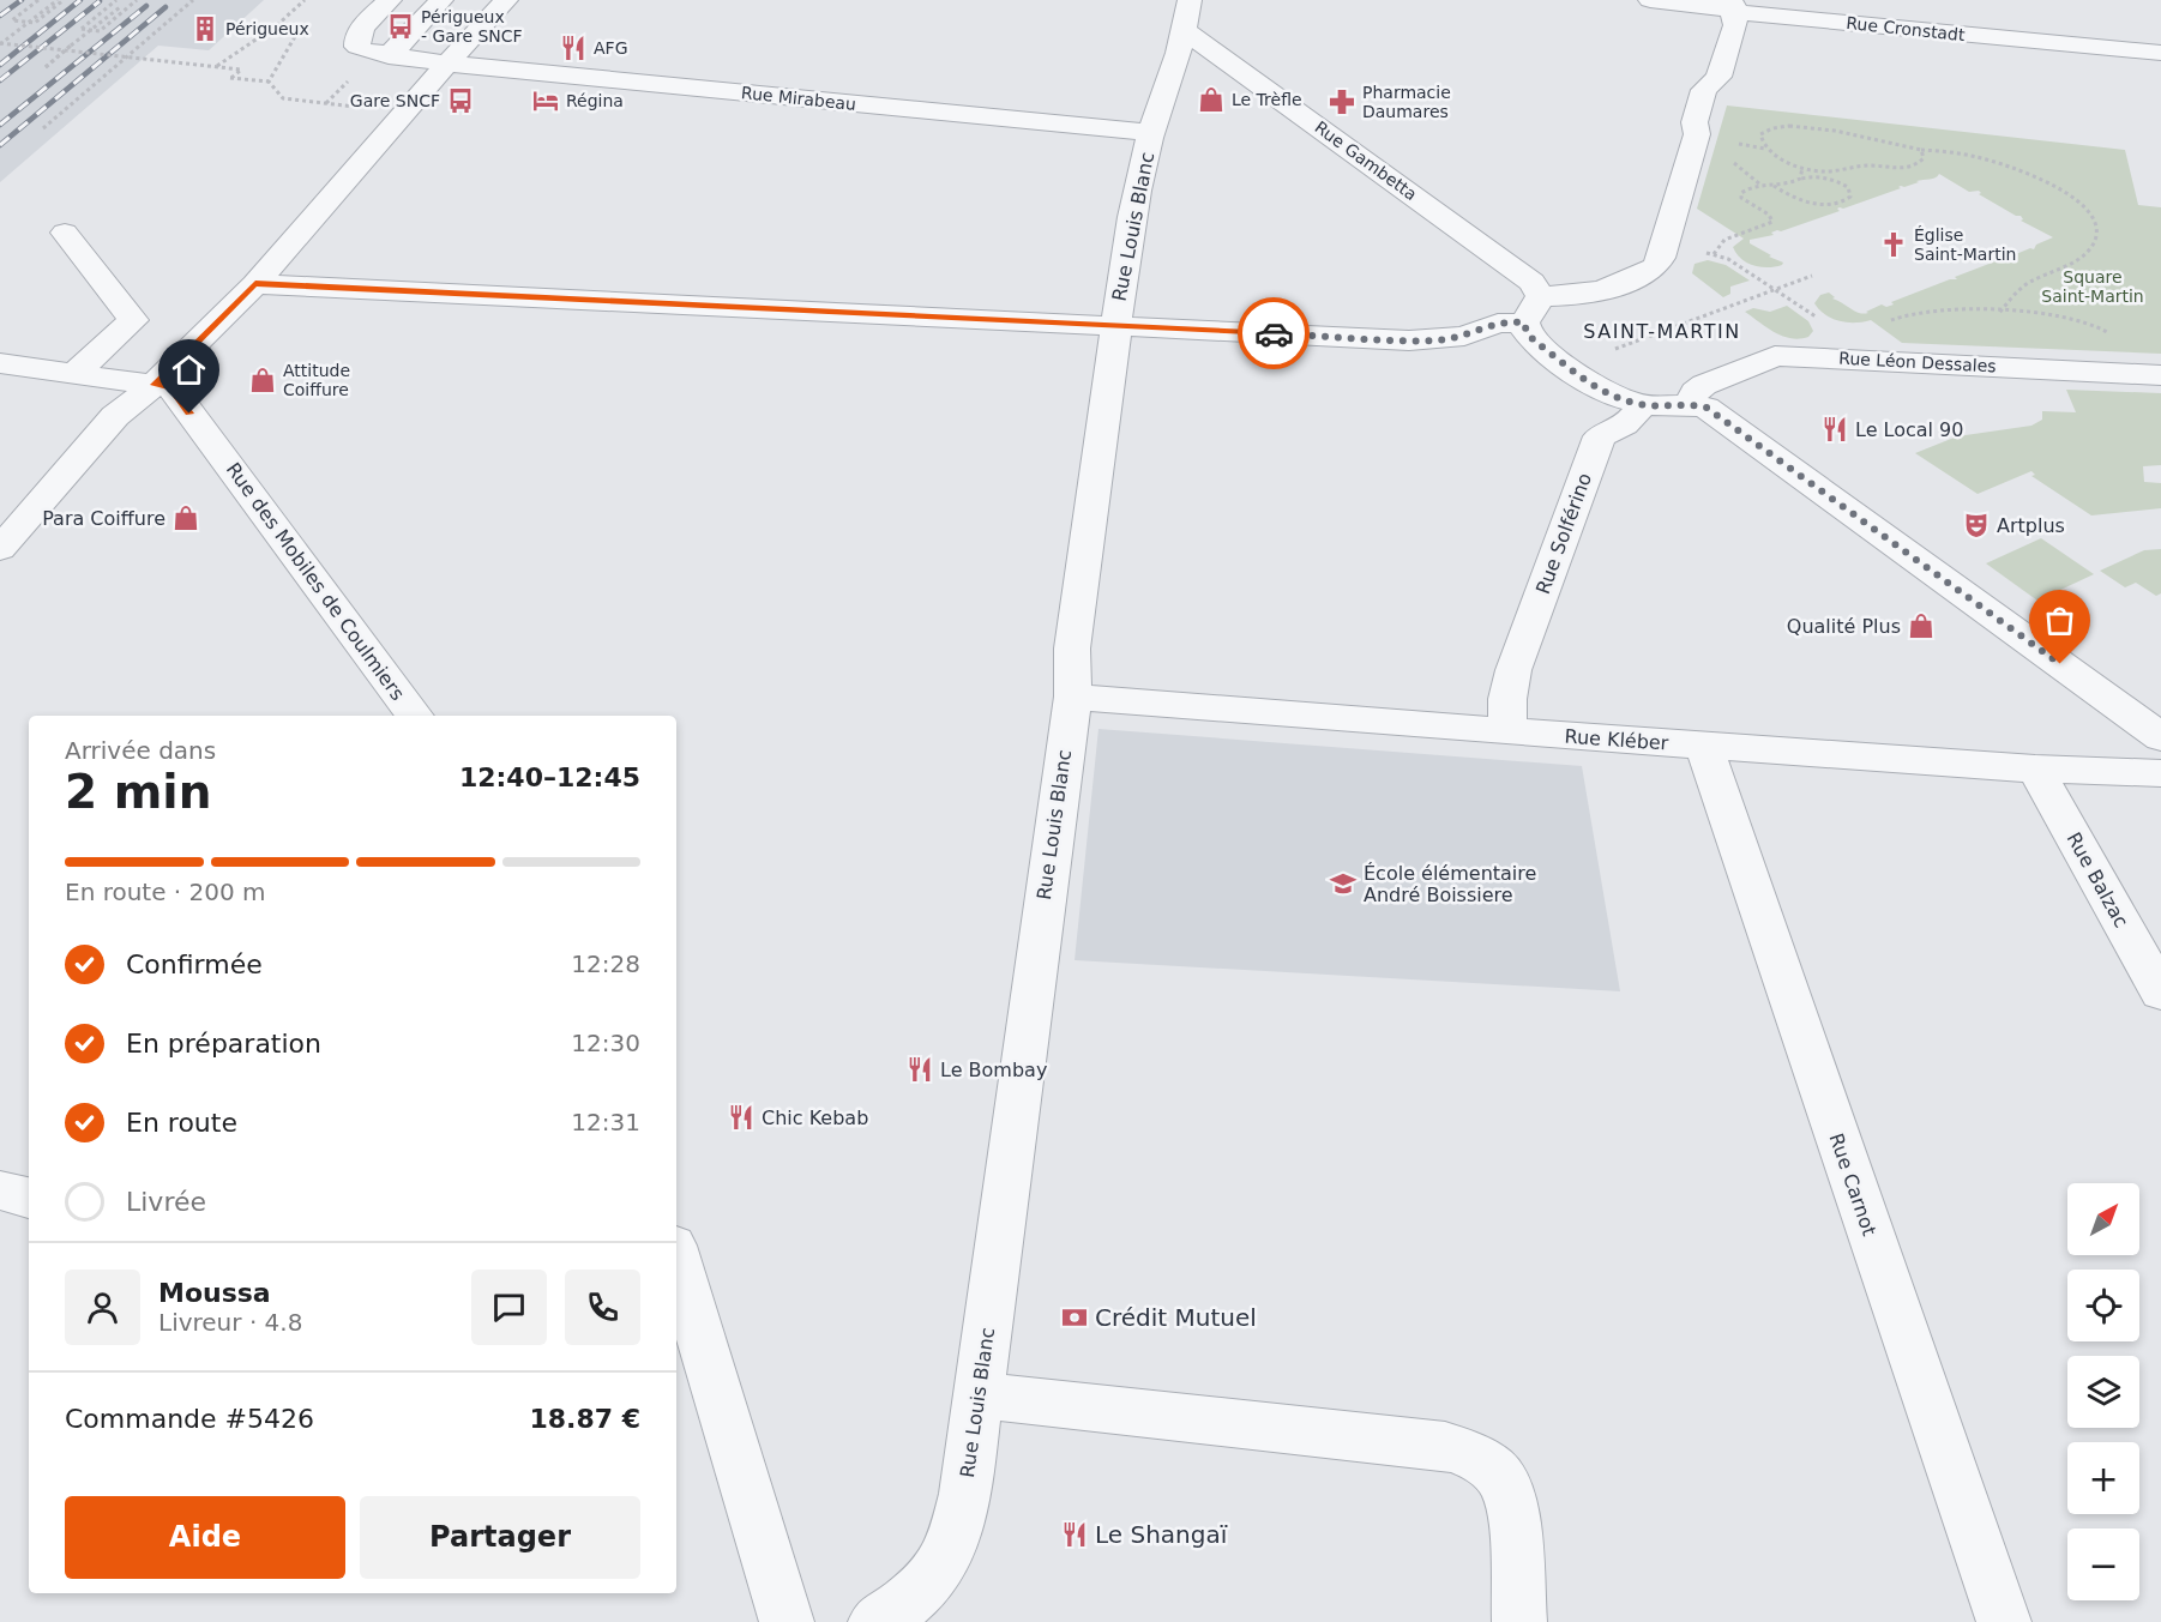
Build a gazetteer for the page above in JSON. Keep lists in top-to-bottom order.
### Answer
{
  "streets": {
    "street": [
      "Rue Cronstadt",
      "Rue Mirabeau",
      "Rue Gambetta",
      "Rue Louis Blanc",
      "Rue Léon Dessales",
      "Rue Solférino",
      "Rue des Mobiles de Coulmiers",
      "Rue Kléber",
      "Rue Balzac",
      "Rue Carnot"
    ]
  },
  "crossings": [
    ["Rue Mirabeau", "Rue Louis Blanc"],
    ["Rue Gambetta", "Rue Louis Blanc"],
    ["Rue Louis Blanc", "Rue Kléber"],
    ["Rue Solférino", "Rue Kléber"],
    ["Rue Kléber", "Rue Balzac"],
    ["Rue Kléber", "Rue Carnot"]
  ],
  "districts": ["SAINT-MARTIN"],
  "parks": ["Square Saint-Martin"],
  "places": {
    "bus stop": ["Périgueux - Gare SNCF", "Gare SNCF"],
    "building": ["Périgueux"],
    "restaurant": [
      "AFG",
      "Le Local 90",
      "Le Bombay",
      "Chic Kebab",
      "Le Shangaï"
    ],
    "shop": [
      "Le Trèfle",
      "Attitude Coiffure",
      "Para Coiffure",
      "Qualité Plus"
    ],
    "hotel": ["Régina"],
    "pharmacy": ["Pharmacie Daumares"],
    "church": ["Église Saint-Martin"],
    "theatre": ["Artplus"],
    "school or university": ["École élémentaire André Boissiere"],
    "bank": ["Crédit Mutuel"]
  },
  "north": "top right",
  "page": {
    "heading": ["2 min", "Arrivée dans", "12:40–12:45"],
    "panel": [
      "Moussa",
      "Livreur · 4.8",
      "Commande #5426",
      "18.87 €"
    ],
    "bar": "En route · 200 m",
    "list": [
      ["Confirmée", "12:28"],
      ["En préparation", "12:30"],
      ["En route", "12:31"],
      "Livrée"
    ],
    "map_buttons": ["+", "−"],
    "buttons": ["Aide", "Partager"]
  }
}
